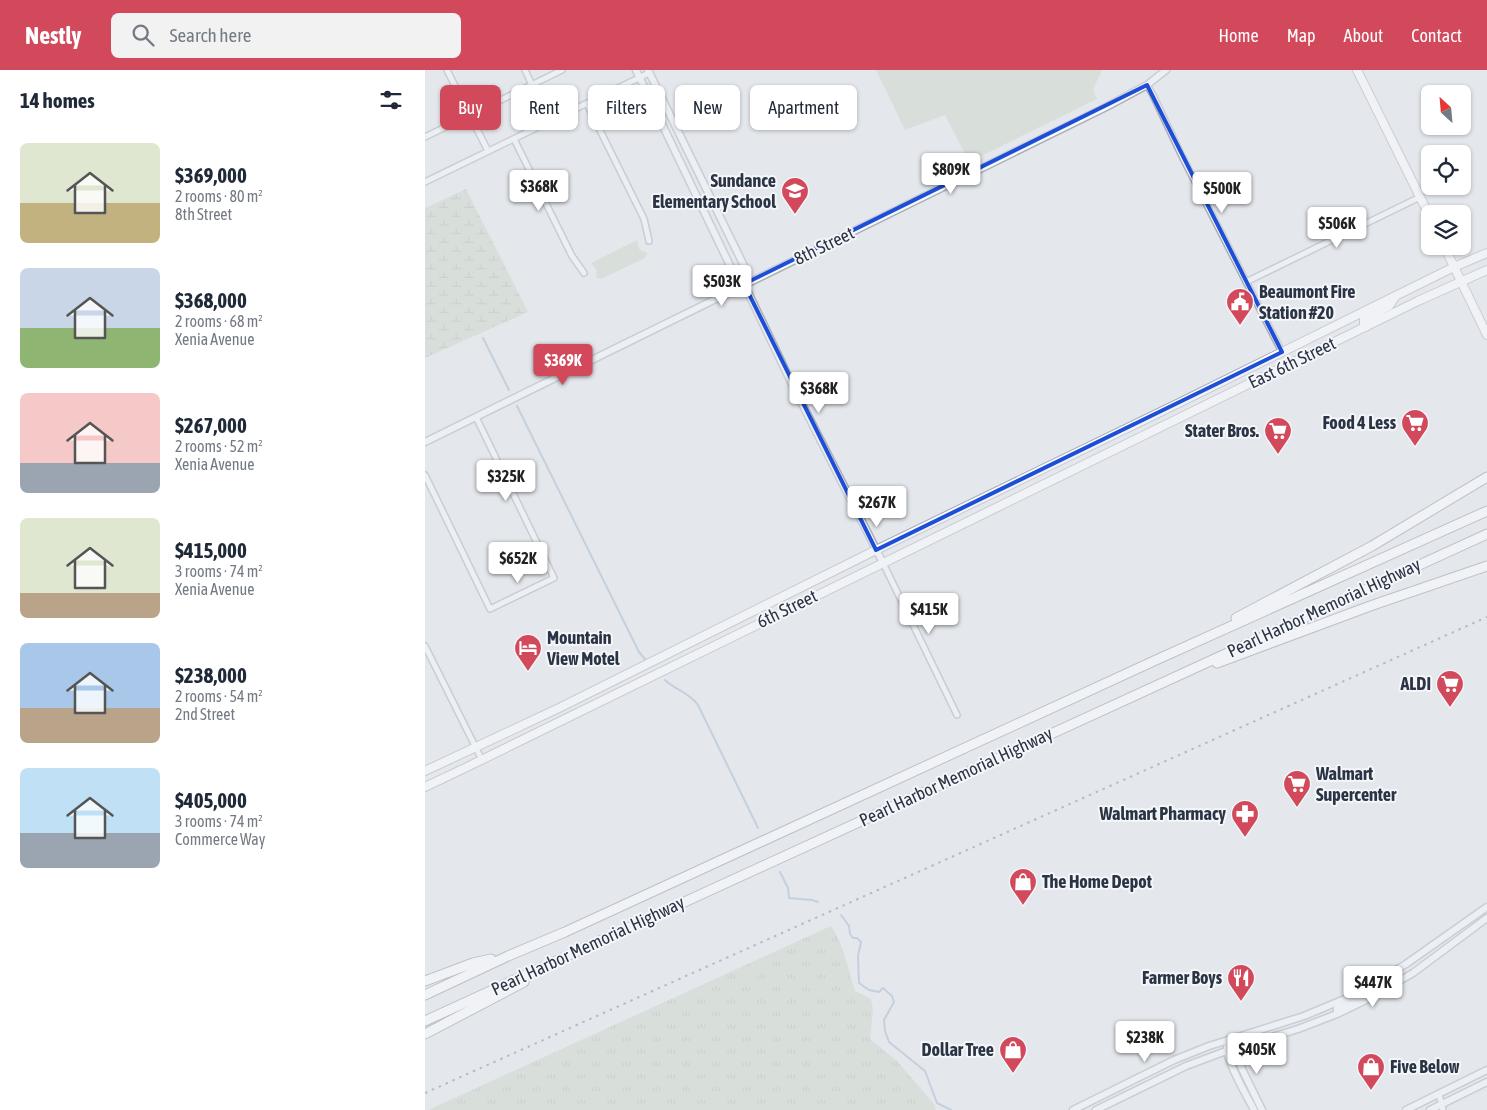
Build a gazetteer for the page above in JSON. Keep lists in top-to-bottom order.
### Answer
{
  "streets": {
    "highway": ["Pearl Harbor Memorial Highway"],
    "main road": ["East 6th Street", "6th Street"],
    "street": ["8th Street"]
  },
  "crossings": [
    ["East 6th Street", "6th Street"]
  ],
  "places": {
    "school or university": ["Sundance Elementary School"],
    "public building": ["Beaumont Fire Station #20"],
    "supermarket": [
      "Food 4 Less",
      "Stater Bros.",
      "ALDI",
      "Walmart Supercenter"
    ],
    "hotel": ["Mountain View Motel"],
    "pharmacy": ["Walmart Pharmacy"],
    "shop": ["The Home Depot", "Dollar Tree", "Five Below"],
    "restaurant": ["Farmer Boys"]
  },
  "north": "top left",
  "page": {
    "header": "Nestly",
    "search": "Search here",
    "nav": [
      "Home",
      "Map",
      "About",
      "Contact"
    ],
    "heading": "14 homes",
    "chip": [
      "Buy",
      "Rent",
      "Filters",
      "New",
      "Apartment"
    ],
    "list": [
      {
        "name": "$369,000",
        "note": "2 rooms · 80 m² · 8th Street"
      },
      {
        "name": "$368,000",
        "note": "2 rooms · 68 m² · Xenia Avenue"
      },
      {
        "name": "$267,000",
        "note": "2 rooms · 52 m² · Xenia Avenue"
      },
      {
        "name": "$415,000",
        "note": "3 rooms · 74 m² · Xenia Avenue"
      },
      {
        "name": "$238,000",
        "note": "2 rooms · 54 m² · 2nd Street"
      },
      {
        "name": "$405,000",
        "note": "3 rooms · 74 m² · Commerce Way"
      }
    ],
    "price": [
      "$809K",
      "$368K",
      "$500K",
      "$506K",
      "$503K",
      "$369K",
      "$368K",
      "$325K",
      "$267K",
      "$652K",
      "$415K",
      "$447K",
      "$238K",
      "$405K"
    ]
  }
}
